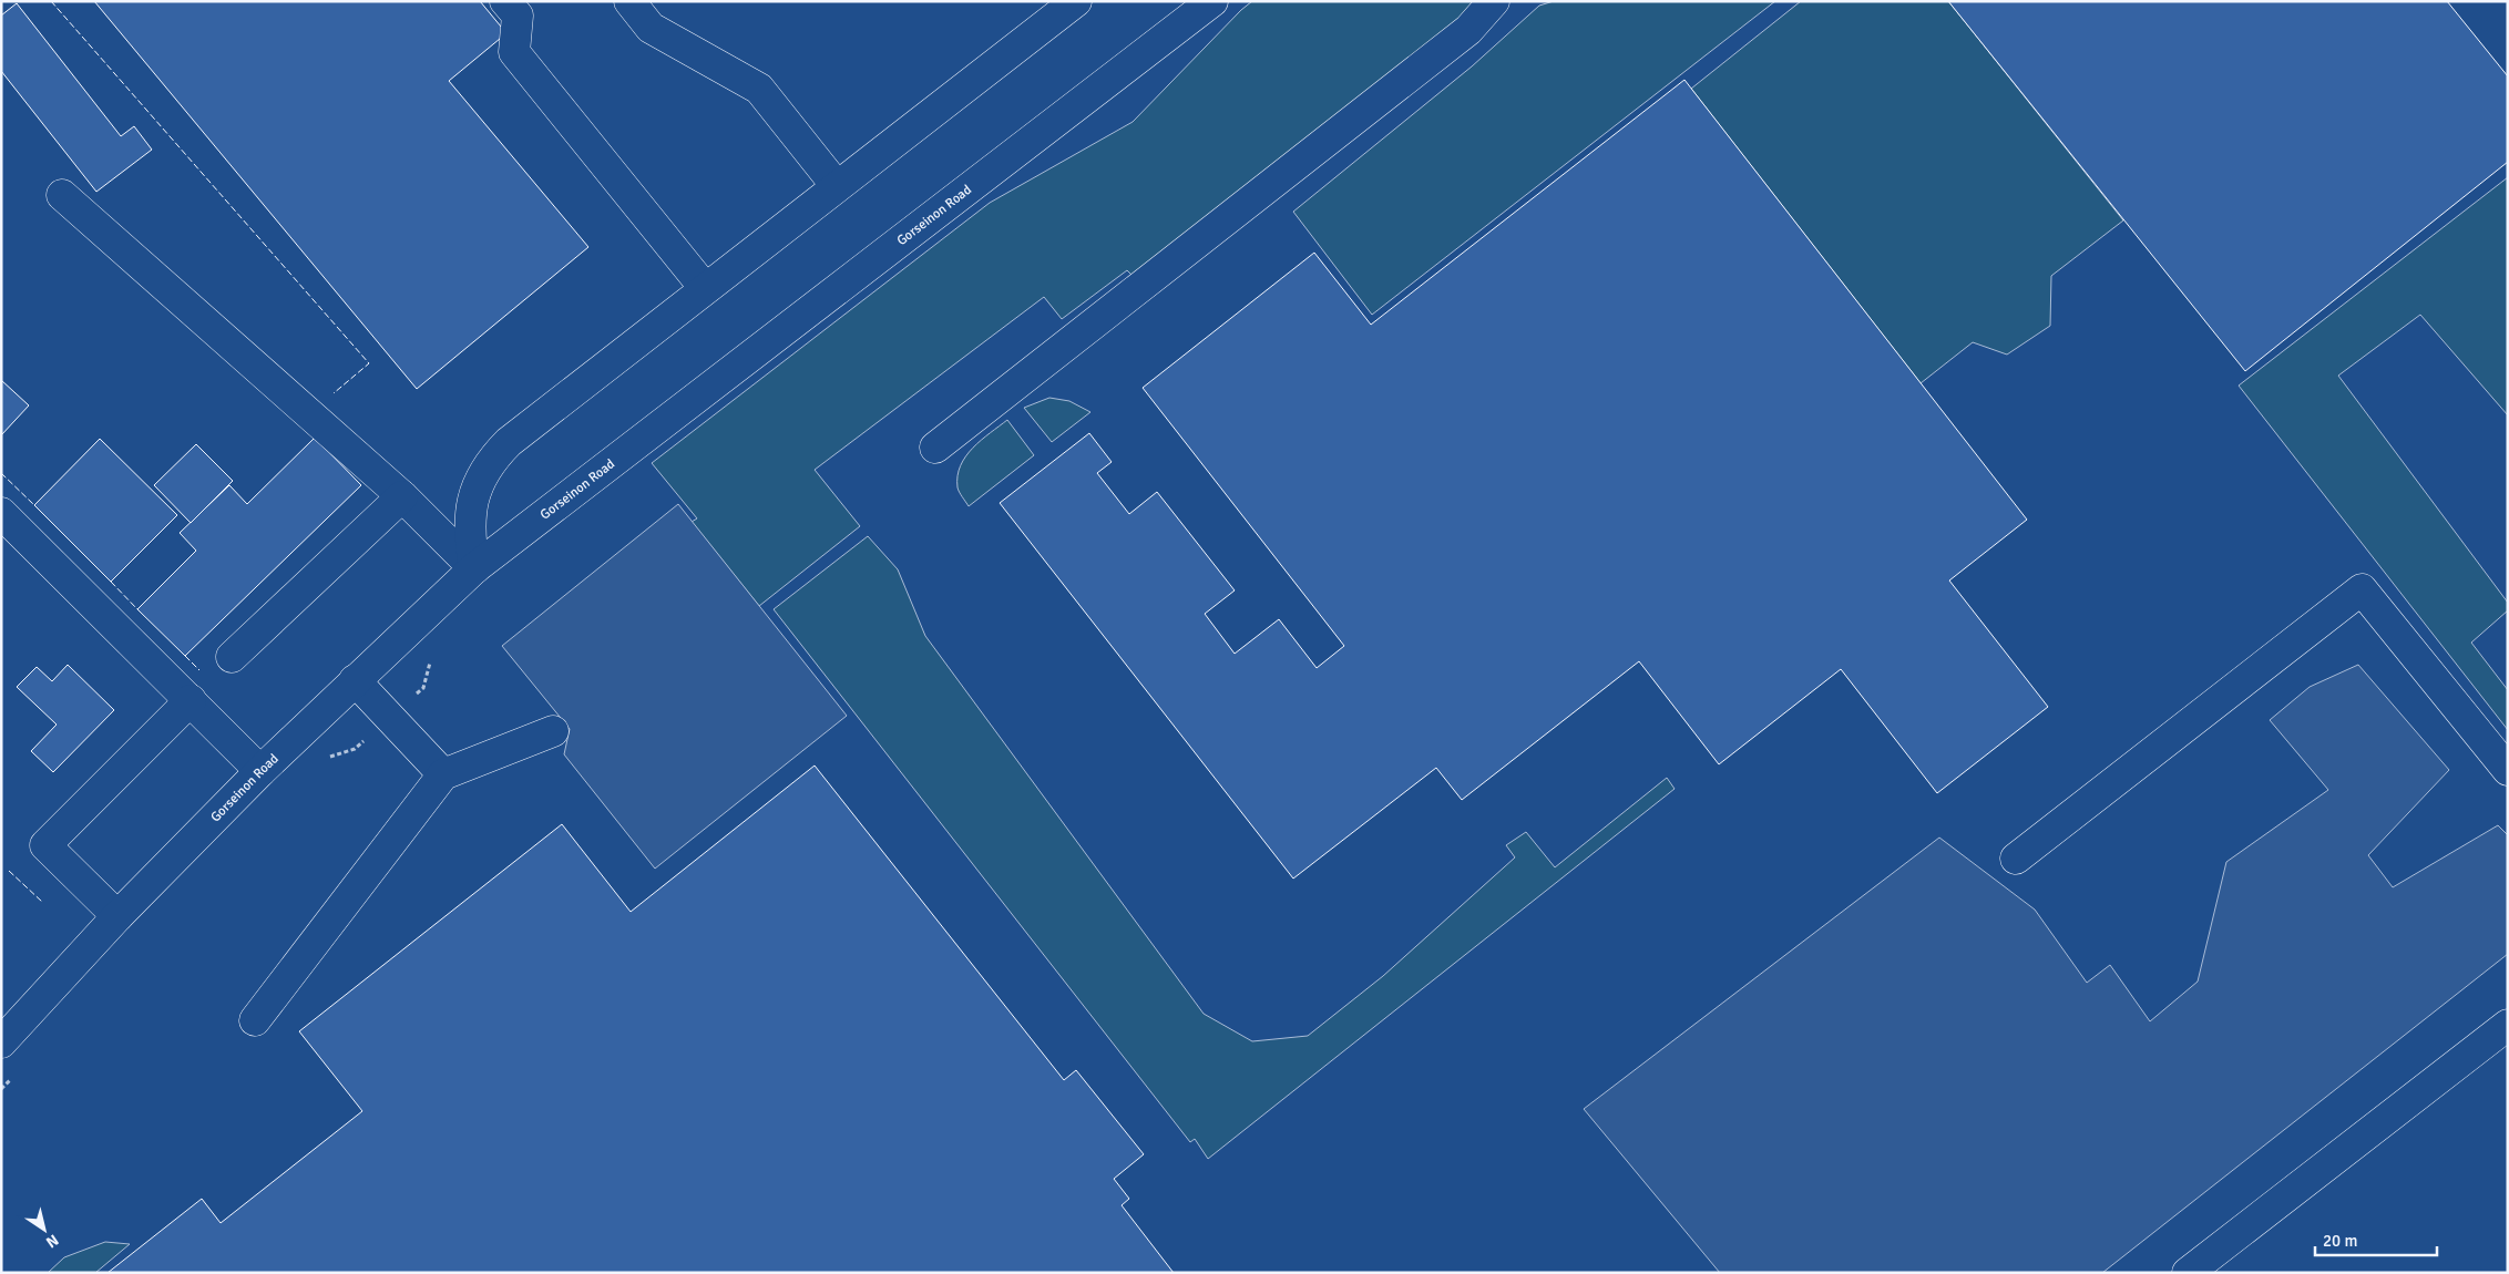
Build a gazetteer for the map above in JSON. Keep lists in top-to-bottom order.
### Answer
{
  "streets": {
    "main road": ["Gorseinon Road"]
  },
  "scale_bar": "20 m",
  "north": "bottom right"
}
